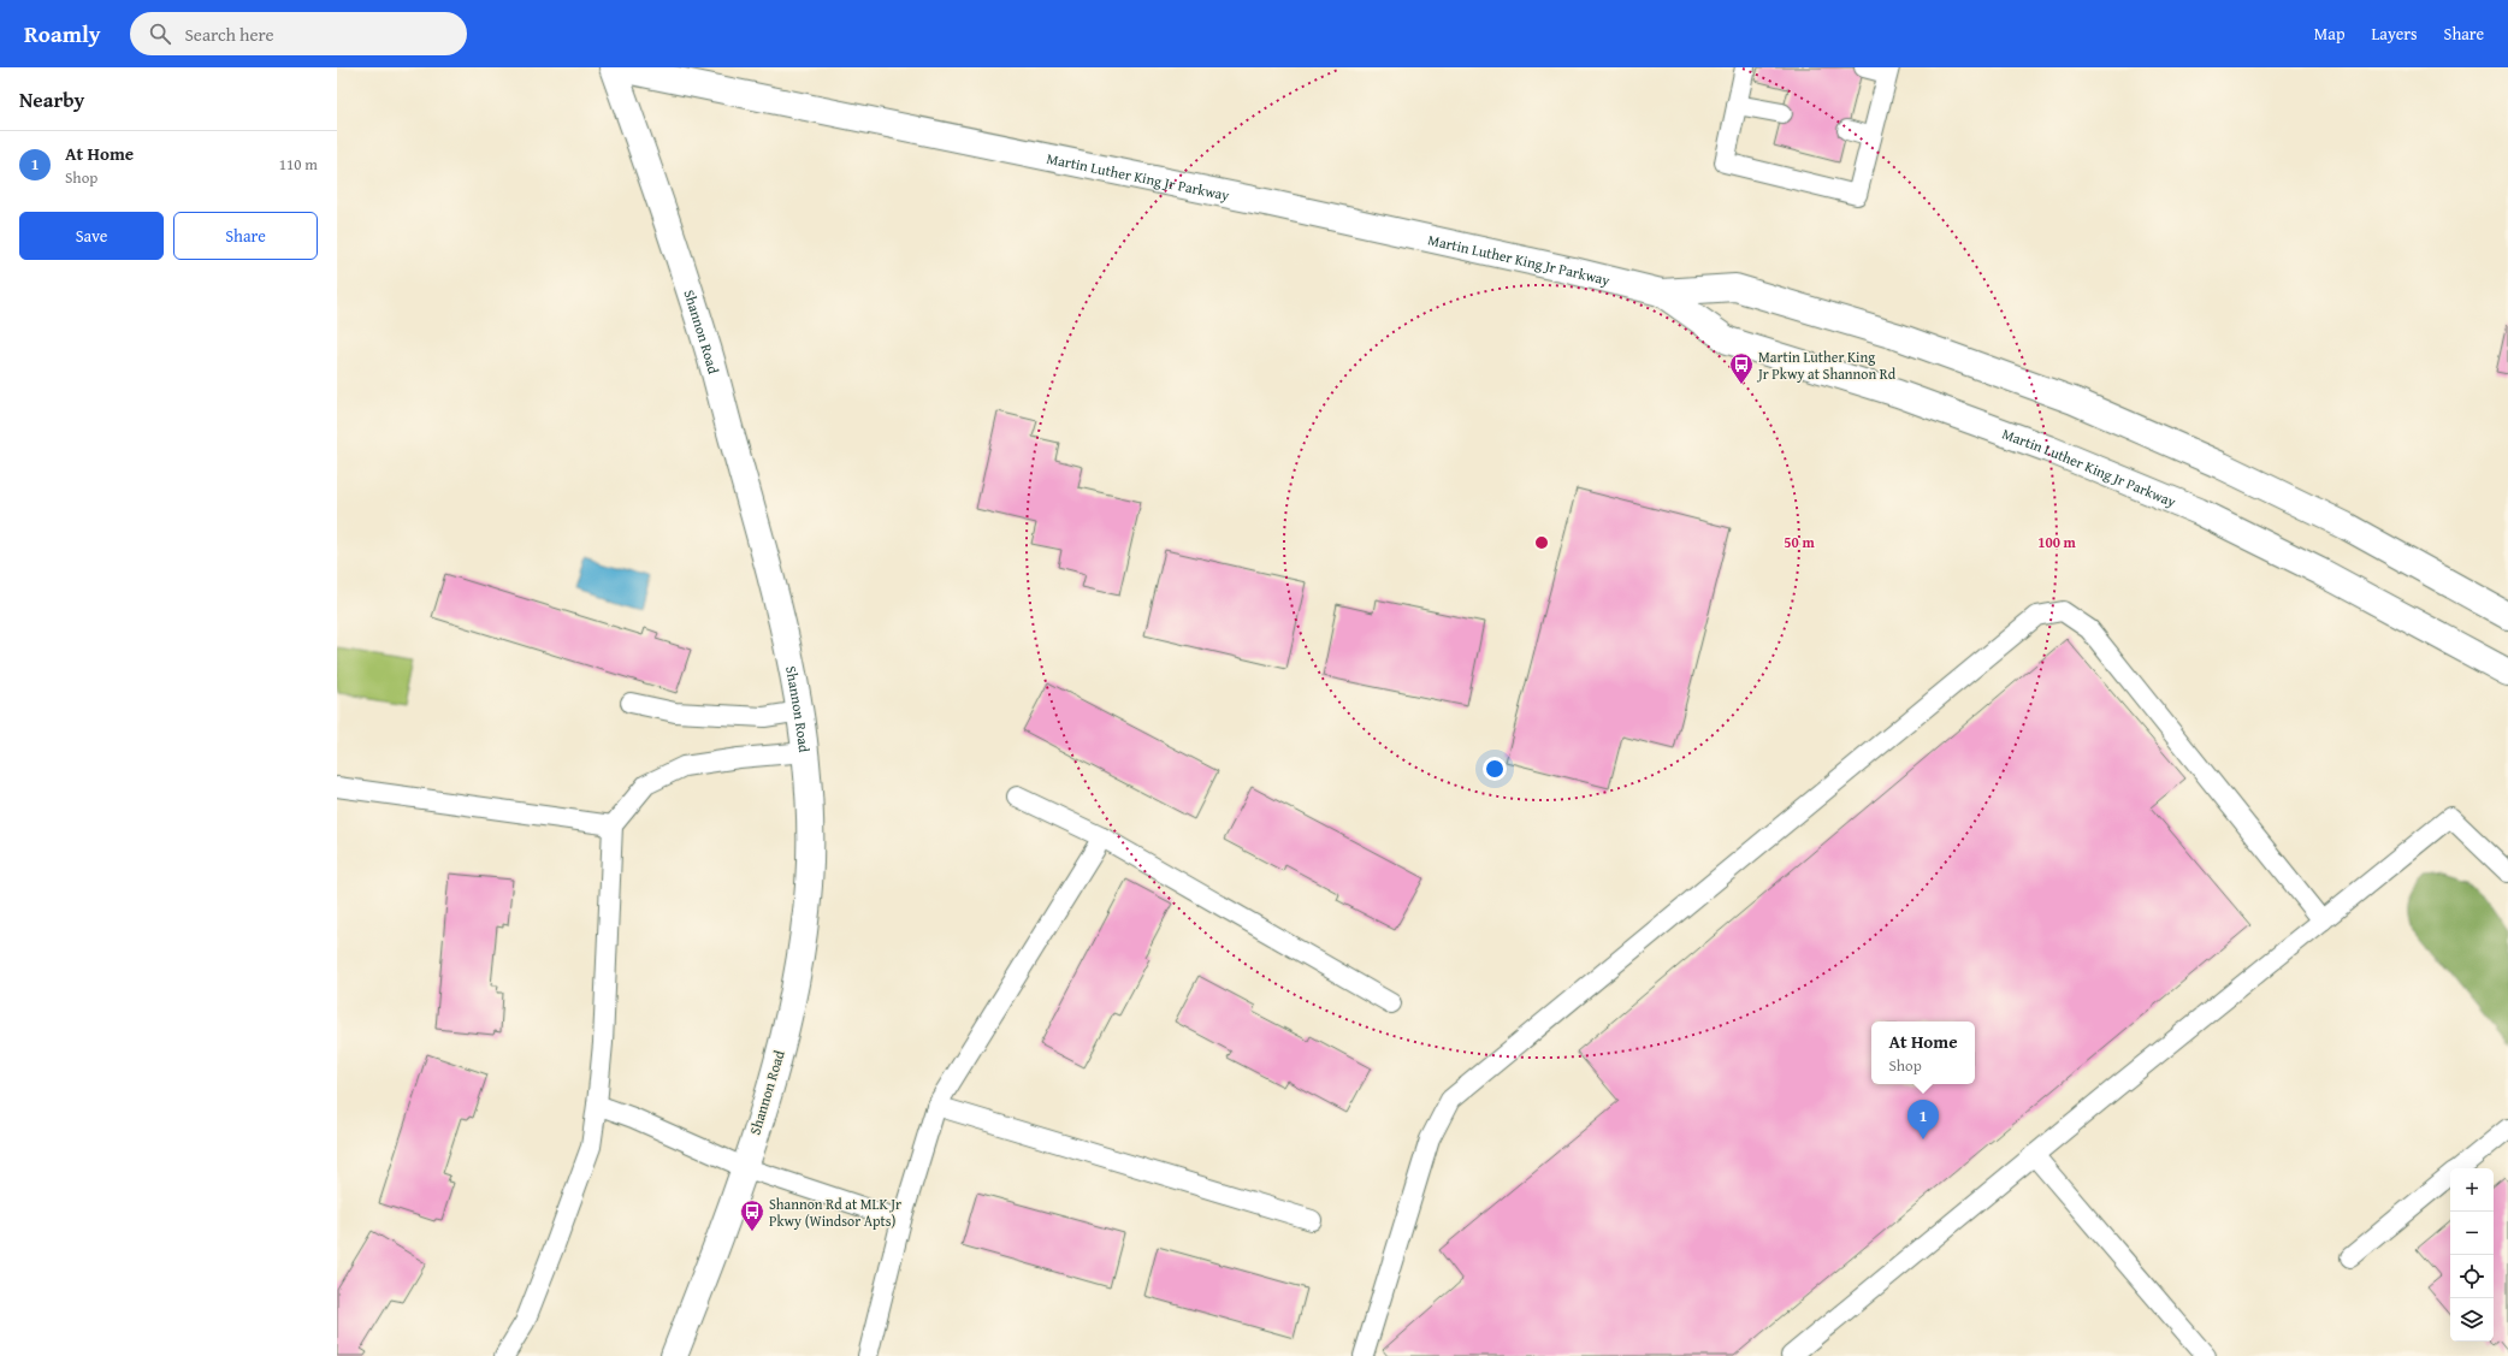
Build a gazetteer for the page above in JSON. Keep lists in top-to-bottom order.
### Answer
{
  "streets": {
    "main road": ["Martin Luther King Jr Parkway", "Shannon Road"]
  },
  "crossings": [
    ["Martin Luther King Jr Parkway", "Shannon Road"]
  ],
  "places": {
    "bus stop": ["Martin Luther King Jr Pkwy at Shannon Rd", "Shannon Rd at MLK Jr Pkwy (Windsor Apts)"]
  },
  "page": {
    "header": "Roamly",
    "search": "Search here",
    "nav": ["Map", "Layers", "Share"],
    "heading": "Nearby",
    "list": [
      {
        "mark": "1",
        "name": "At Home",
        "note": "Shop",
        "value": "110 m"
      }
    ],
    "buttons": ["Save", "Share"],
    "popup": ["At Home", "Shop"],
    "pins": "1",
    "map_buttons": ["+", "−"]
  },
  "rings": ["50 m", "100 m"]
}
